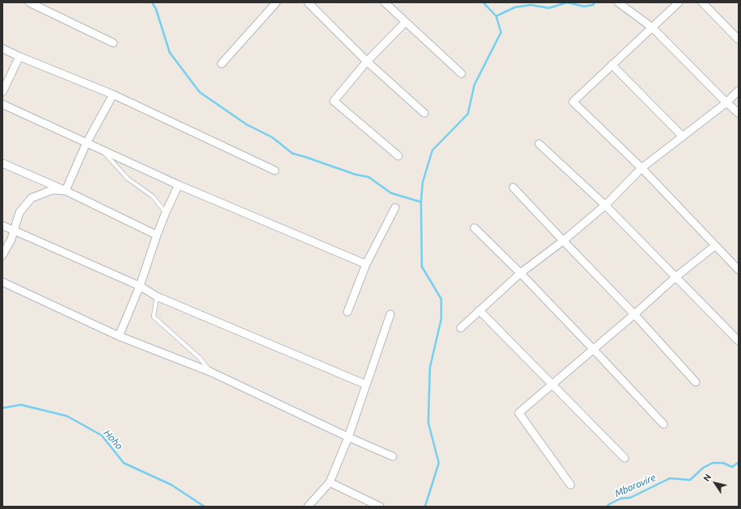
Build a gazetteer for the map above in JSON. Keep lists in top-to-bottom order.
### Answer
{
  "water": ["Hoho", "Mborovire"],
  "north": "top left"
}
